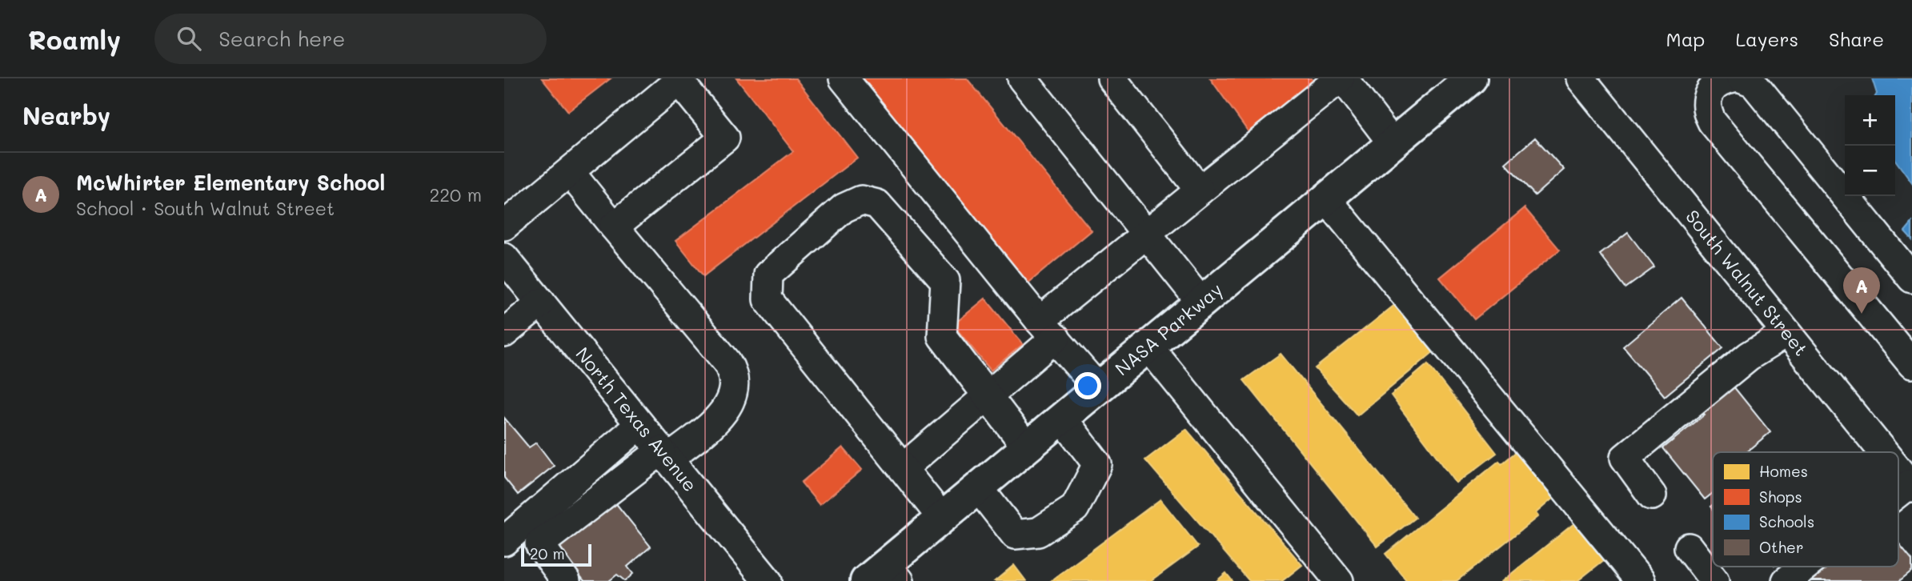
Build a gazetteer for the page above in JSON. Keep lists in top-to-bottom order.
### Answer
{
  "streets": {
    "main road": ["NASA Parkway"],
    "street": ["South Walnut Street", "North Texas Avenue"]
  },
  "legend": [
    "Homes",
    "Shops",
    "Schools",
    "Other"
  ],
  "scale_bar": "20 m",
  "page": {
    "header": "Roamly",
    "search": "Search here",
    "nav": ["Map", "Layers", "Share"],
    "heading": "Nearby",
    "map_buttons": ["+", "−"],
    "list": [
      {
        "mark": "A",
        "name": "McWhirter Elementary School",
        "note": "School · South Walnut Street",
        "value": "220 m"
      }
    ],
    "pins": "A",
    "scale": "20 m"
  }
}
